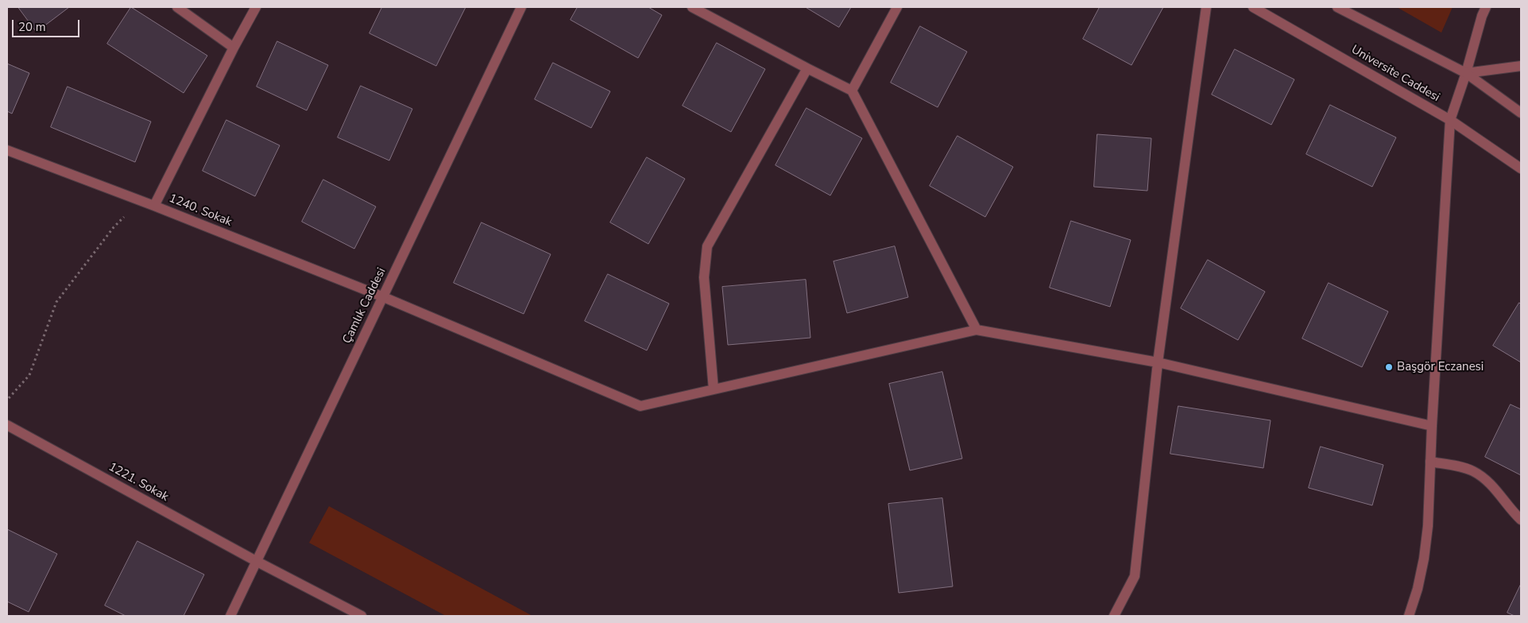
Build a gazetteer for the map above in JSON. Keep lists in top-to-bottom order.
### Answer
{
  "streets": {
    "street": [
      "Universite Caddesi",
      "1240. Sokak",
      "Çamlık Caddesi",
      "1221. Sokak"
    ]
  },
  "crossings": [
    ["1240. Sokak", "Çamlık Caddesi"],
    ["Çamlık Caddesi", "1221. Sokak"]
  ],
  "places": ["Başgör Eczanesi"],
  "scale_bar": "20 m"
}
